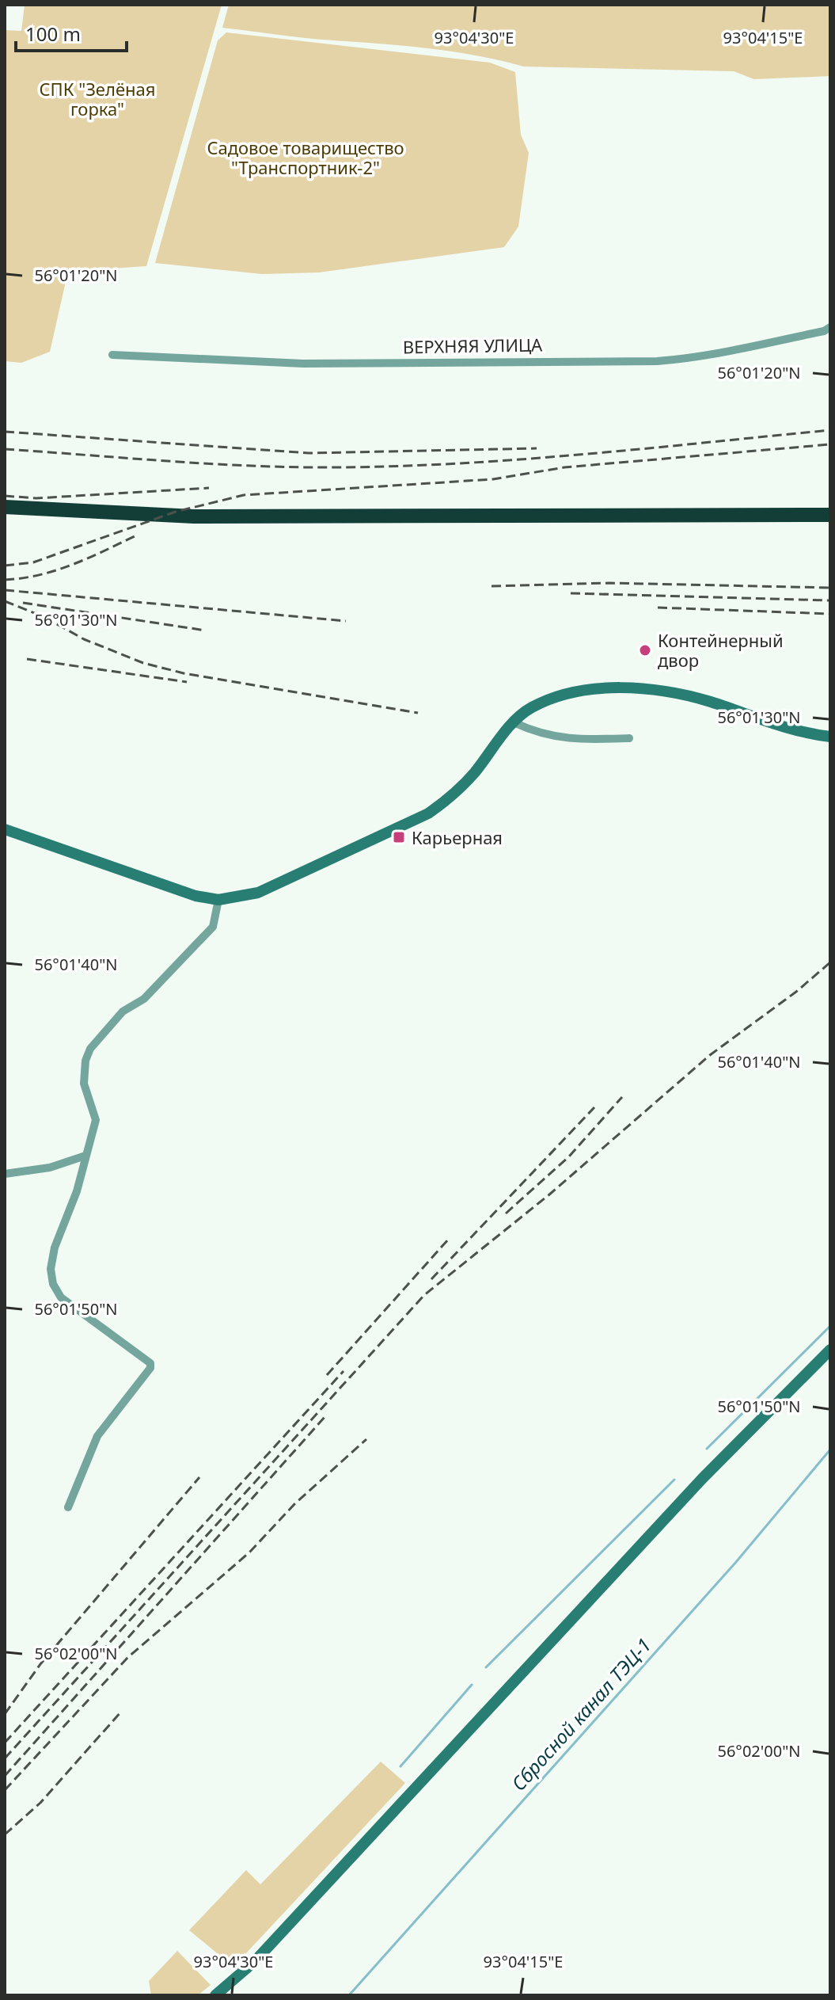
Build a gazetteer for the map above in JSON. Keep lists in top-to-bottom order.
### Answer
{
  "streets": {
    "street": ["ВЕРХНЯЯ УЛИЦА"]
  },
  "water": ["Сбросной канал ТЭЦ-1"],
  "parks": ["СПК \"Зелёная горка\"", "Садовое товарищество \"Транспортник-2\""],
  "places": {
    "other": ["Контейнерный двор"],
    "transit": ["Карьерная"]
  },
  "scale_bar": "100 m",
  "coordinates": [
    "93°04'30\"E",
    "93°04'15\"E",
    "56°01'20\"N",
    "56°01'30\"N",
    "56°01'40\"N",
    "56°01'50\"N",
    "56°02'00\"N"
  ]
}
